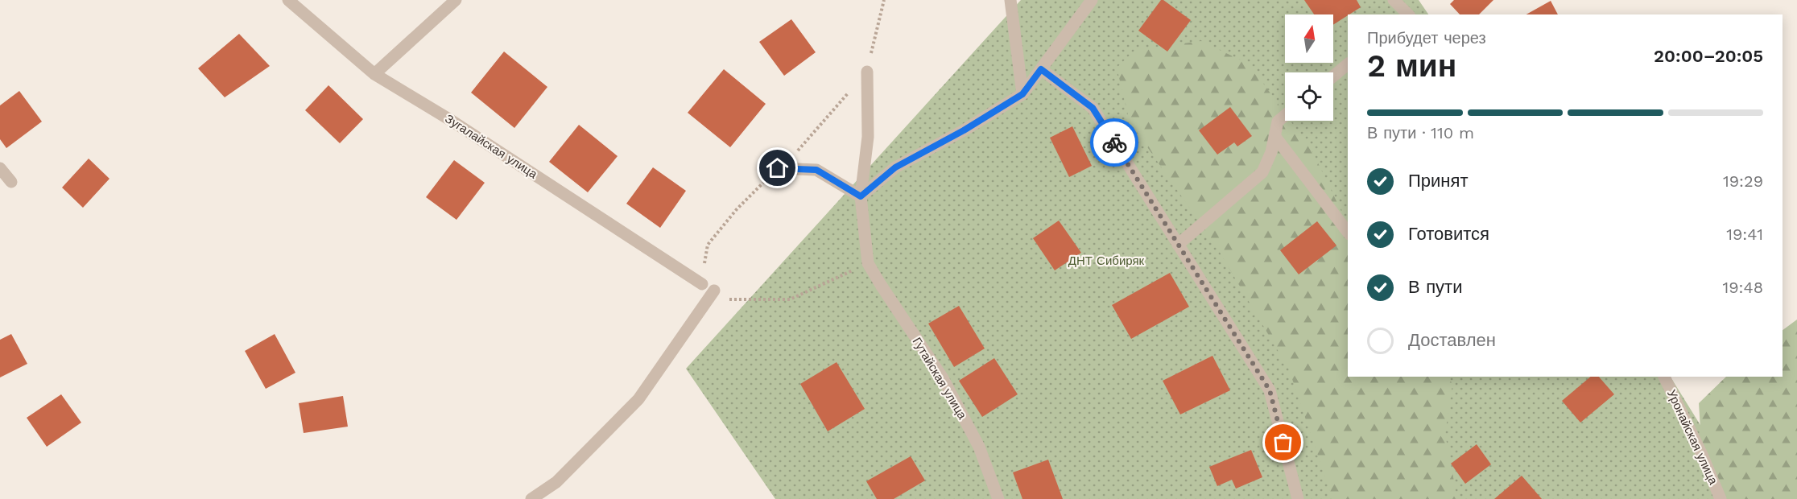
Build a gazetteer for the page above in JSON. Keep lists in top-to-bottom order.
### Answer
{
  "streets": {
    "street": ["Зугалайская улица", "Гутайская улица", "Уронайская улица"]
  },
  "parks": ["ДНТ Сибиряк"],
  "north": "top",
  "page": {
    "heading": ["2 мин", "Прибудет через", "20:00–20:05"],
    "bar": "В пути · 110 m",
    "list": [
      ["Принят", "19:29"],
      ["Готовится", "19:41"],
      ["В пути", "19:48"],
      "Доставлен"
    ]
  }
}
